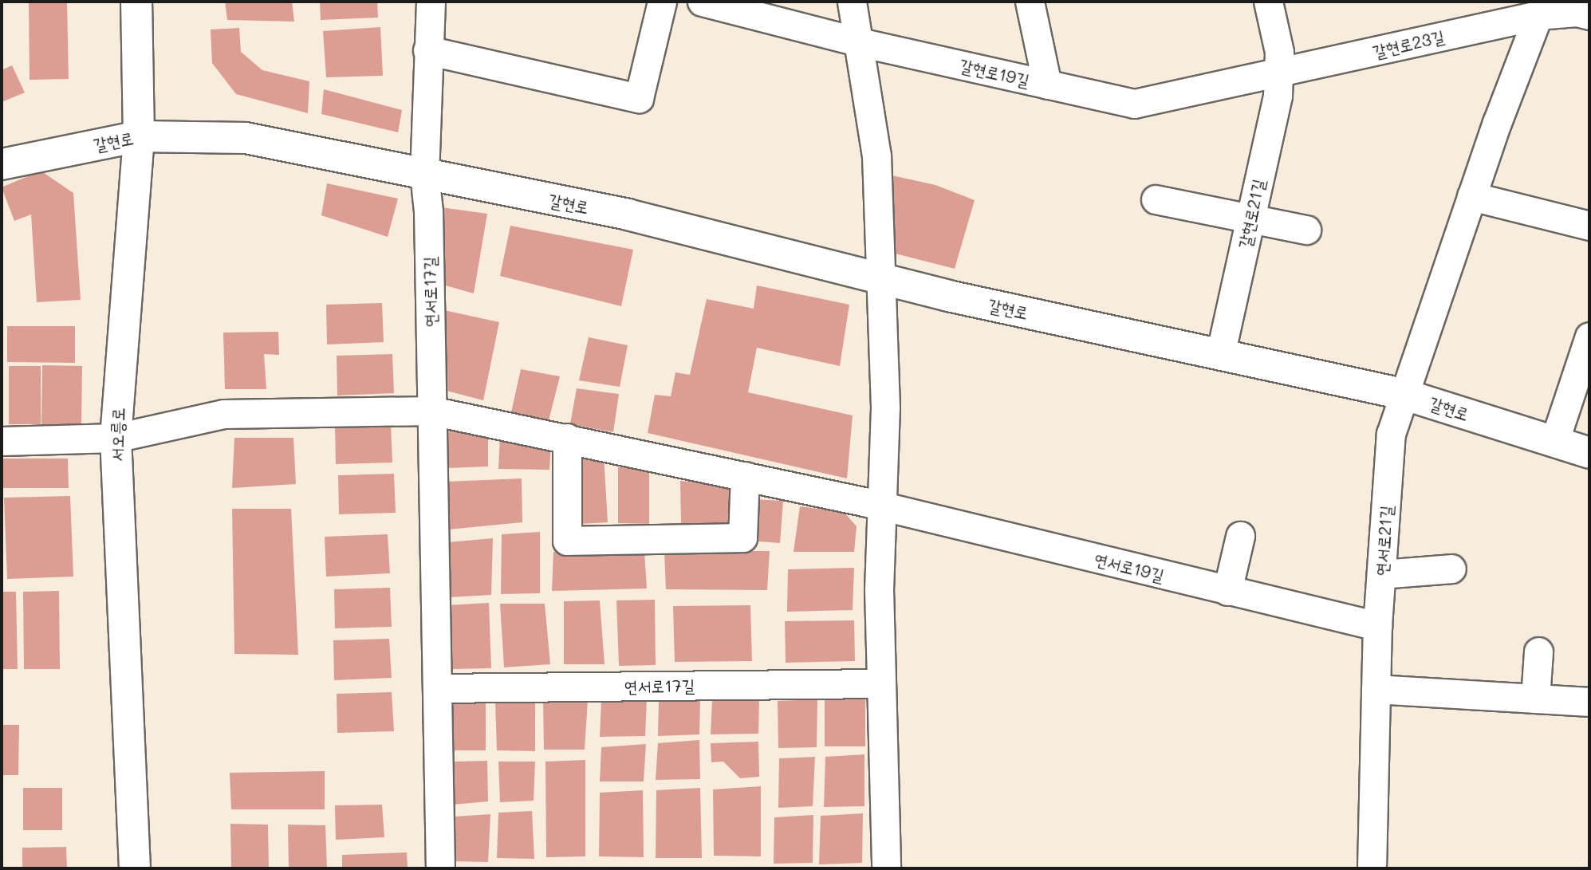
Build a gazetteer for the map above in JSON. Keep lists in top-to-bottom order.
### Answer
{
  "streets": {
    "main road": ["갈현로", "서오릉로"],
    "street": [
      "갈현로23길",
      "갈현로19길",
      "갈현로21길",
      "연서로17길",
      "연서로21길",
      "연서로19길"
    ]
  },
  "crossings": [
    ["갈현로23길", "갈현로21길"],
    ["갈현로", "갈현로21길"],
    ["갈현로", "연서로17길"],
    ["갈현로", "서오릉로"],
    ["갈현로", "연서로21길"],
    ["연서로21길", "연서로19길"]
  ]
}
